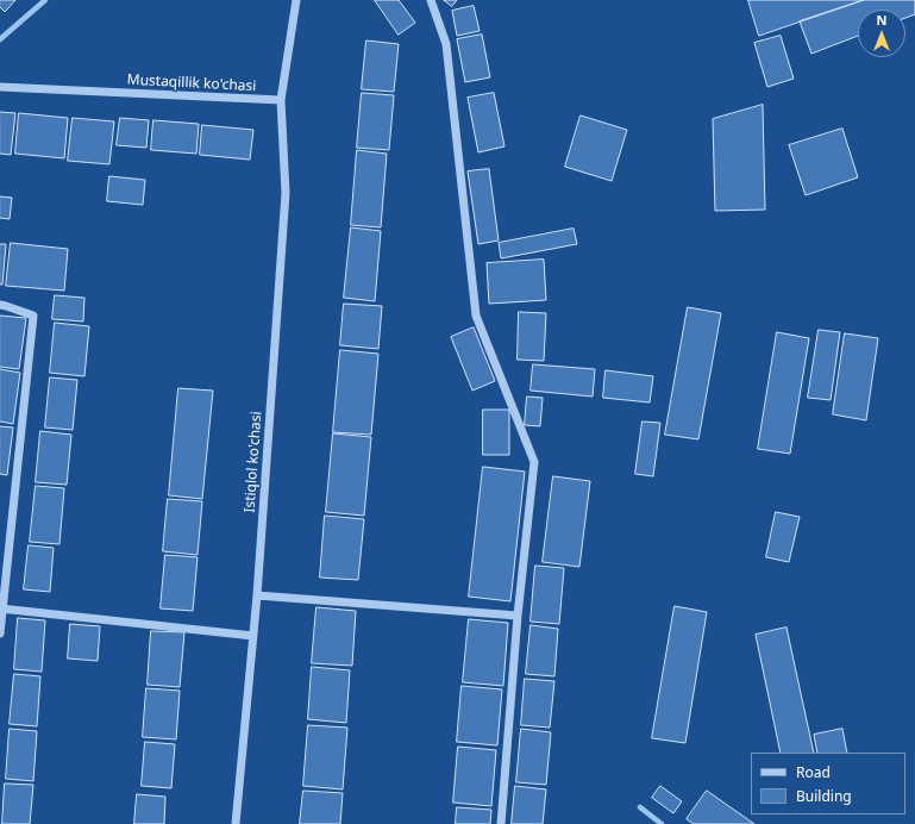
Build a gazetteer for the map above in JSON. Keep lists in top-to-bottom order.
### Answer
{
  "streets": {
    "street": ["Mustaqillik ko'chasi", "Istiqlol ko'chasi"]
  },
  "crossings": [
    ["Mustaqillik ko'chasi", "Istiqlol ko'chasi"]
  ],
  "legend": ["Road", "Building"],
  "north": "top"
}
